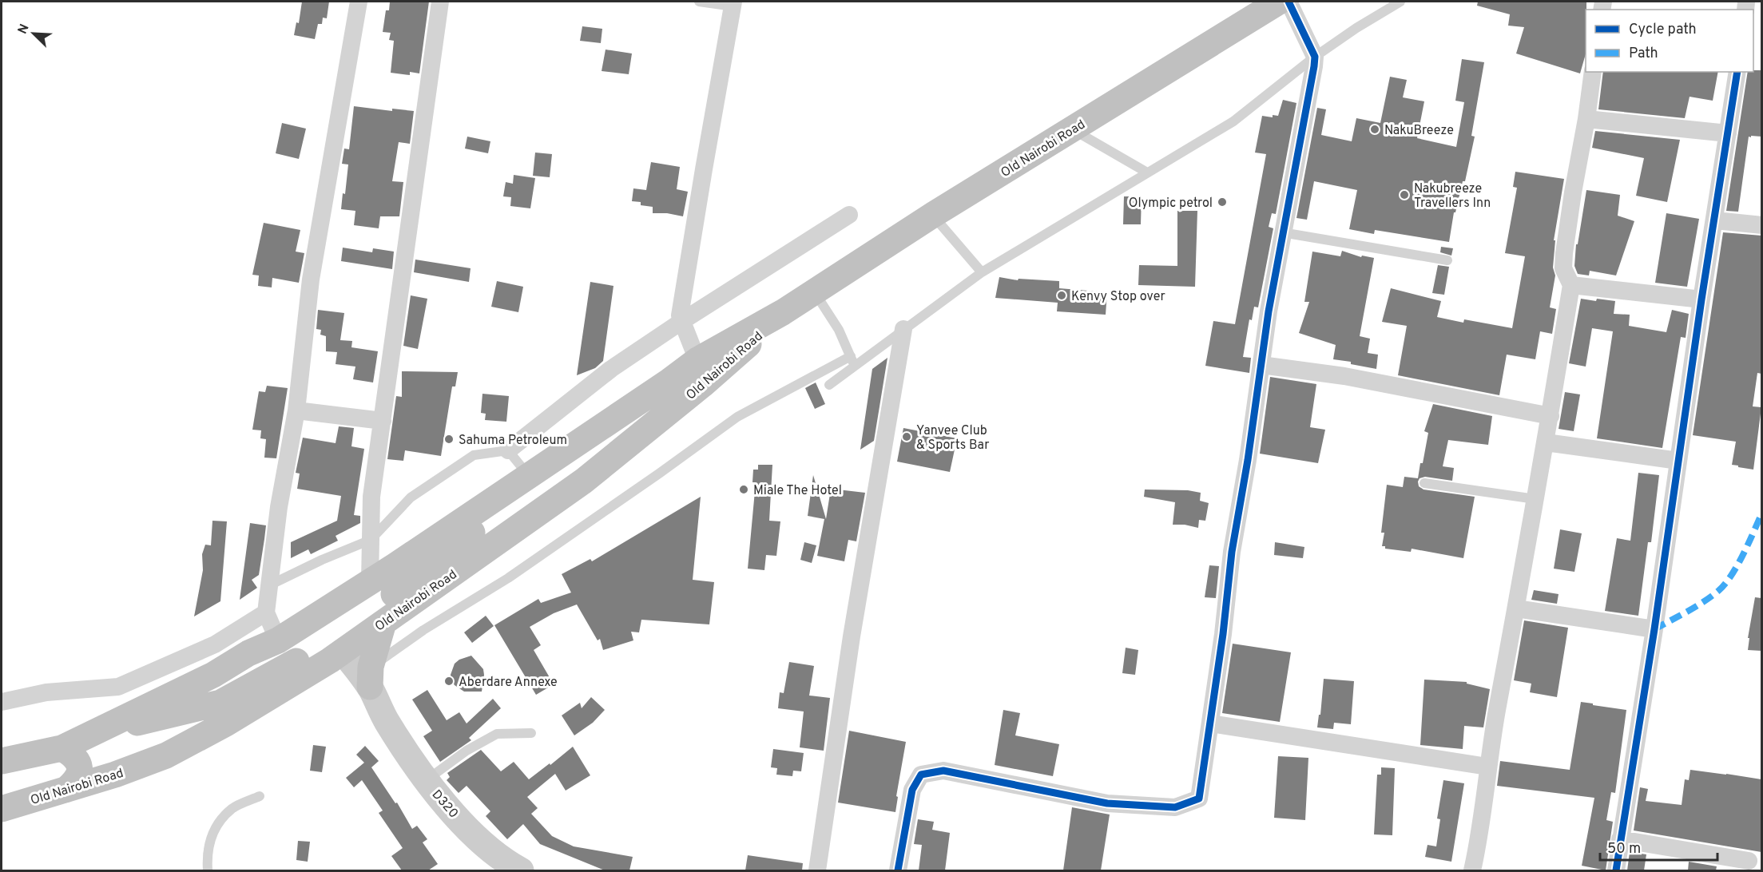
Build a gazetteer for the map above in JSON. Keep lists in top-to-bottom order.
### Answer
{
  "streets": {
    "highway": ["Old Nairobi Road"],
    "street": ["D320"]
  },
  "crossings": [
    ["Old Nairobi Road", "D320"]
  ],
  "places": [
    "NakuBreeze",
    "Nakubreeze Travellers Inn",
    "Olympic petrol",
    "Kenvy Stop over",
    "Yanvee Club & Sports Bar",
    "Sahuma Petroleum",
    "Miale The Hotel",
    "Aberdare Annexe"
  ],
  "legend": ["Cycle path", "Path"],
  "scale_bar": "50 m",
  "north": "top left"
}
